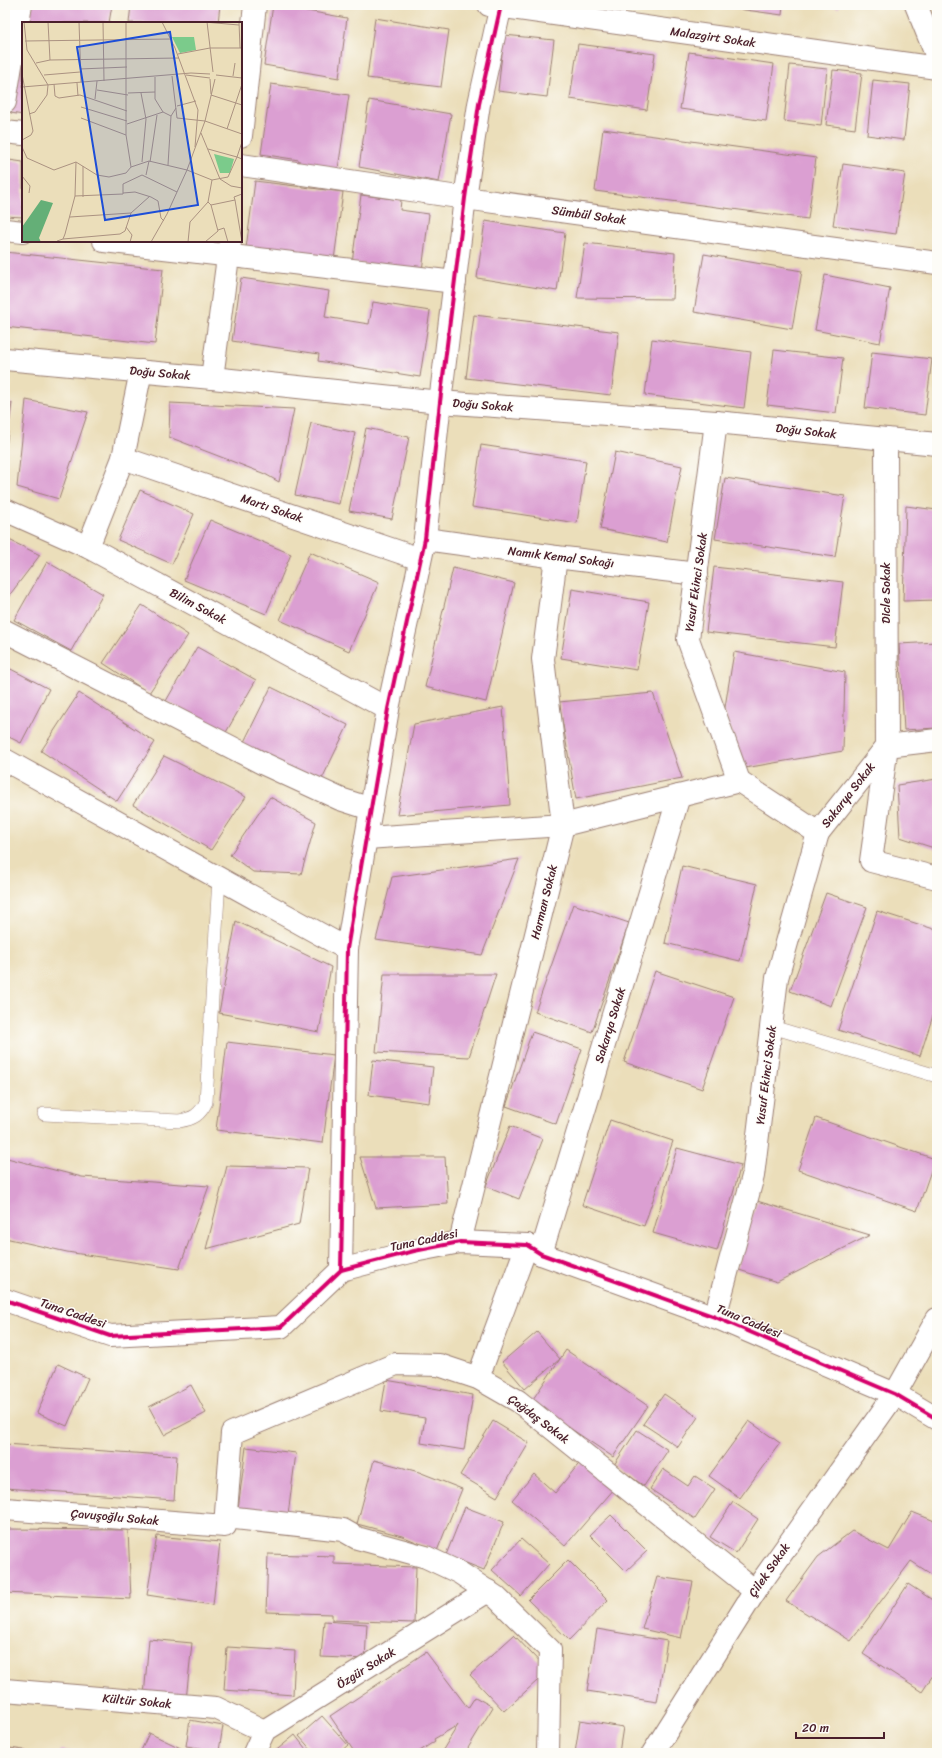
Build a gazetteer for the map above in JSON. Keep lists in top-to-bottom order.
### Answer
{
  "streets": {
    "street": [
      "Malazgirt Sokak",
      "Sümbül Sokak",
      "Doğu Sokak",
      "Martı Sokak",
      "Namık Kemal Sokağı",
      "Yusuf Ekinci Sokak",
      "Dicle Sokak",
      "Bilim Sokak",
      "Sakarya Sokak",
      "Harman Sokak",
      "Tuna Caddesi",
      "Çağdaş Sokak",
      "Çavuşoğlu Sokak",
      "Çilek Sokak",
      "Özgür Sokak",
      "Kültür Sokak"
    ]
  },
  "crossings": [
    ["Doğu Sokak", "Yusuf Ekinci Sokak"],
    ["Doğu Sokak", "Dicle Sokak"],
    ["Martı Sokak", "Namık Kemal Sokağı"],
    ["Namık Kemal Sokağı", "Yusuf Ekinci Sokak"],
    ["Namık Kemal Sokağı", "Harman Sokak"],
    ["Yusuf Ekinci Sokak", "Sakarya Sokak"],
    ["Yusuf Ekinci Sokak", "Tuna Caddesi"],
    ["Dicle Sokak", "Sakarya Sokak"],
    ["Sakarya Sokak", "Tuna Caddesi"],
    ["Sakarya Sokak", "Çağdaş Sokak"],
    ["Harman Sokak", "Tuna Caddesi"],
    ["Tuna Caddesi", "Çilek Sokak"],
    ["Çağdaş Sokak", "Çavuşoğlu Sokak"],
    ["Çağdaş Sokak", "Çilek Sokak"],
    ["Özgür Sokak", "Kültür Sokak"]
  ],
  "scale_bar": "20 m"
}
